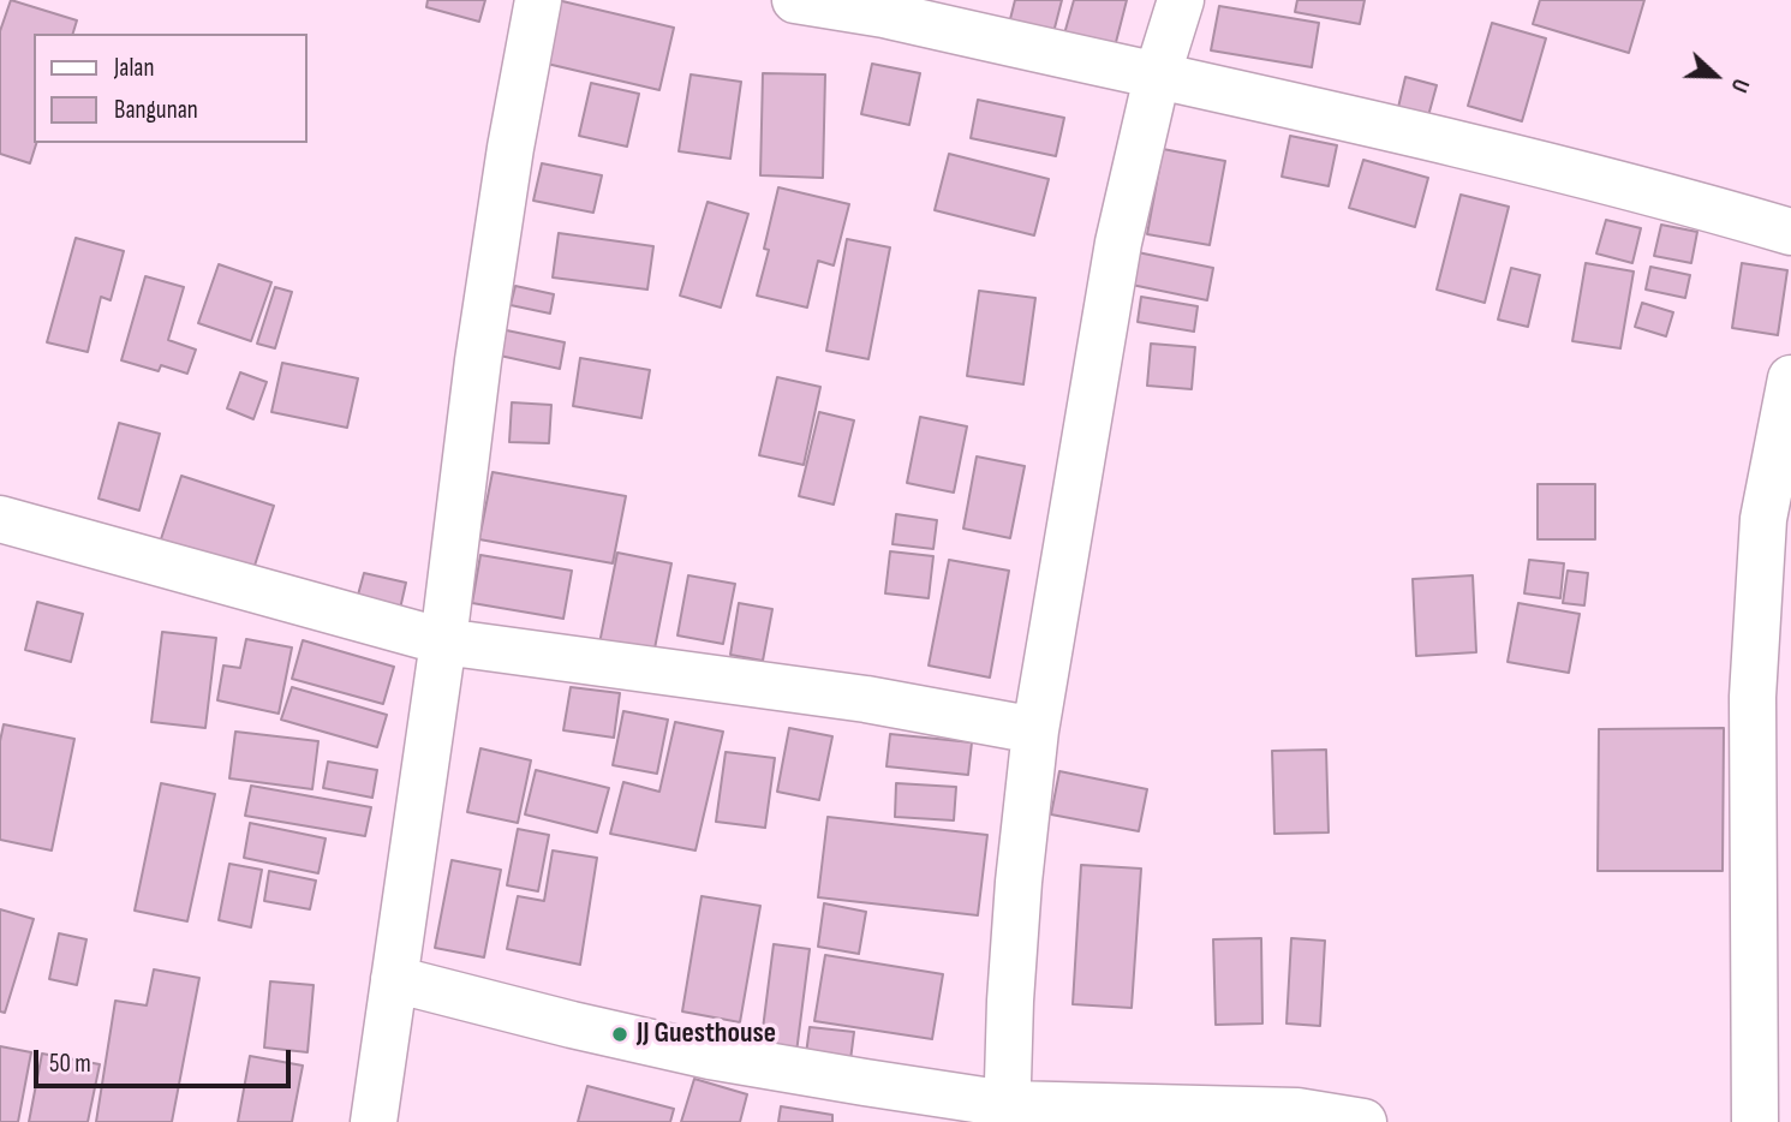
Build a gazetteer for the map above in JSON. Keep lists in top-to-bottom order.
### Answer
{
  "places": ["JJ Guesthouse"],
  "legend": ["Jalan", "Bangunan"],
  "scale_bar": "50 m",
  "north": "right"
}
